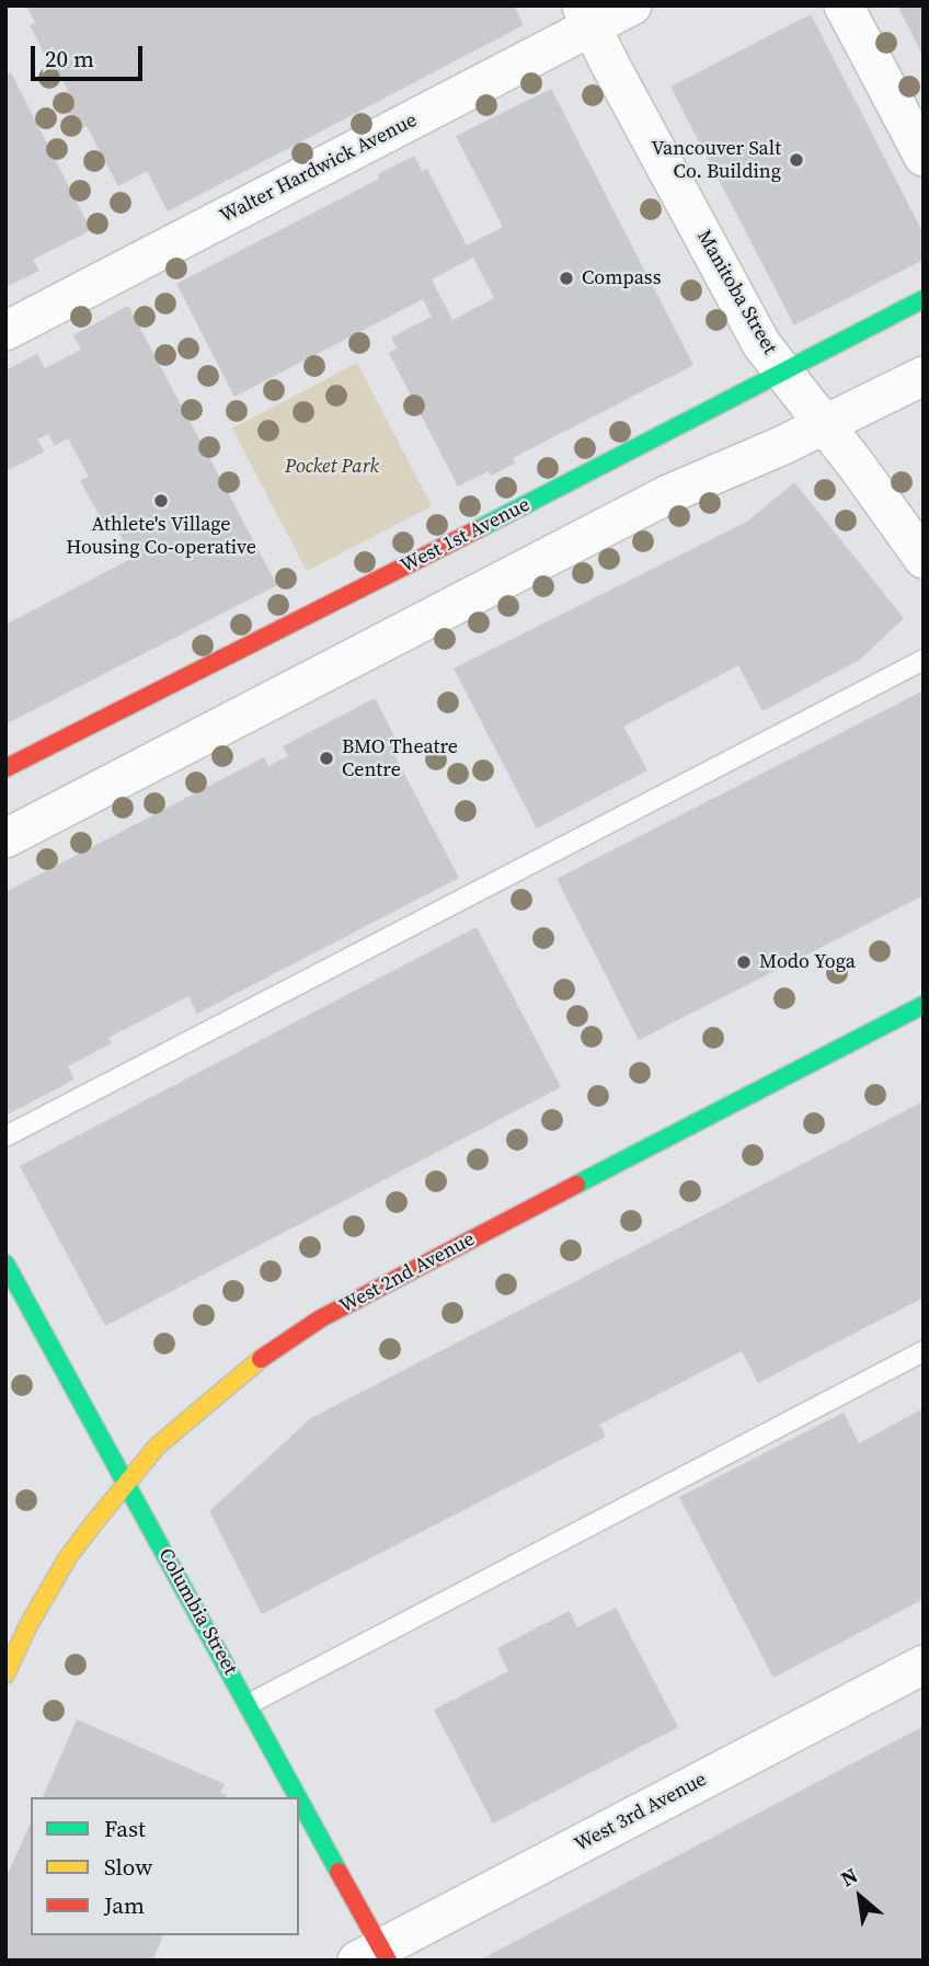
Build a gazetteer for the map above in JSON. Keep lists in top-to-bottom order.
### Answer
{
  "streets": {
    "street": [
      "Walter Hardwick Avenue",
      "Manitoba Street",
      "West 1st Avenue",
      "West 2nd Avenue",
      "Columbia Street",
      "West 3rd Avenue"
    ]
  },
  "crossings": [
    ["Walter Hardwick Avenue", "Manitoba Street"],
    ["Manitoba Street", "West 1st Avenue"],
    ["West 2nd Avenue", "Columbia Street"],
    ["Columbia Street", "West 3rd Avenue"]
  ],
  "parks": ["Pocket Park"],
  "places": [
    "Vancouver Salt Co. Building",
    "Compass",
    "Athlete's Village Housing Co-operative",
    "BMO Theatre Centre",
    "Modo Yoga"
  ],
  "legend": ["Fast", "Slow", "Jam"],
  "scale_bar": "20 m",
  "north": "top left"
}
